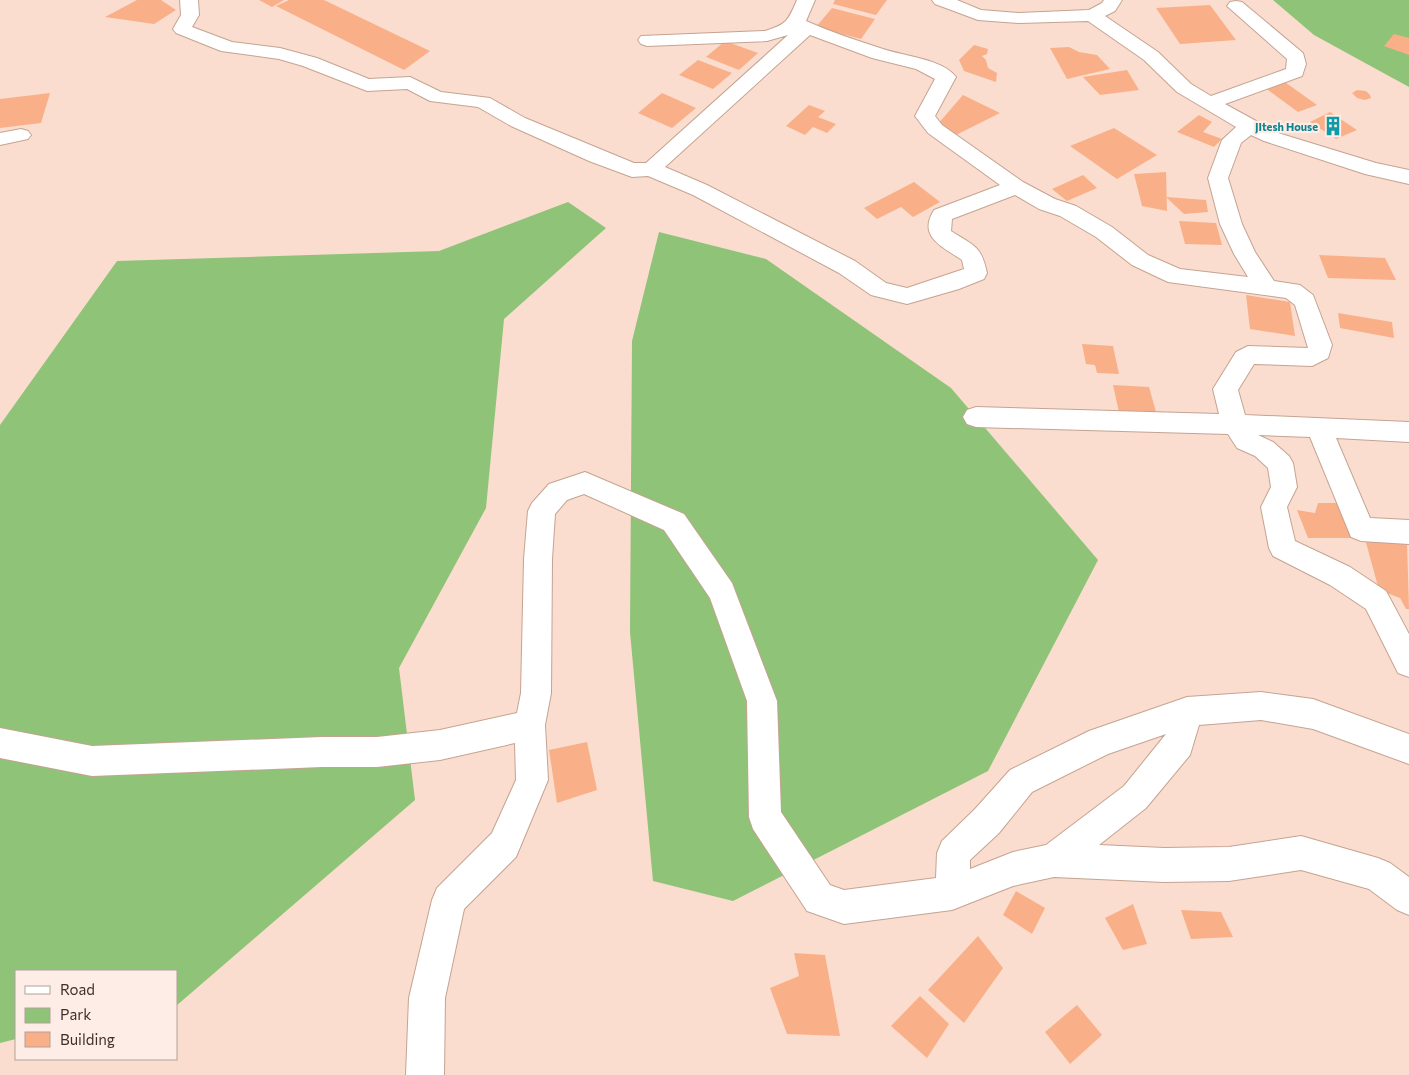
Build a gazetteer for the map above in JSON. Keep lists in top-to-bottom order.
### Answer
{
  "places": {
    "building": ["JItesh House"]
  },
  "legend": ["Road", "Park", "Building"]
}
